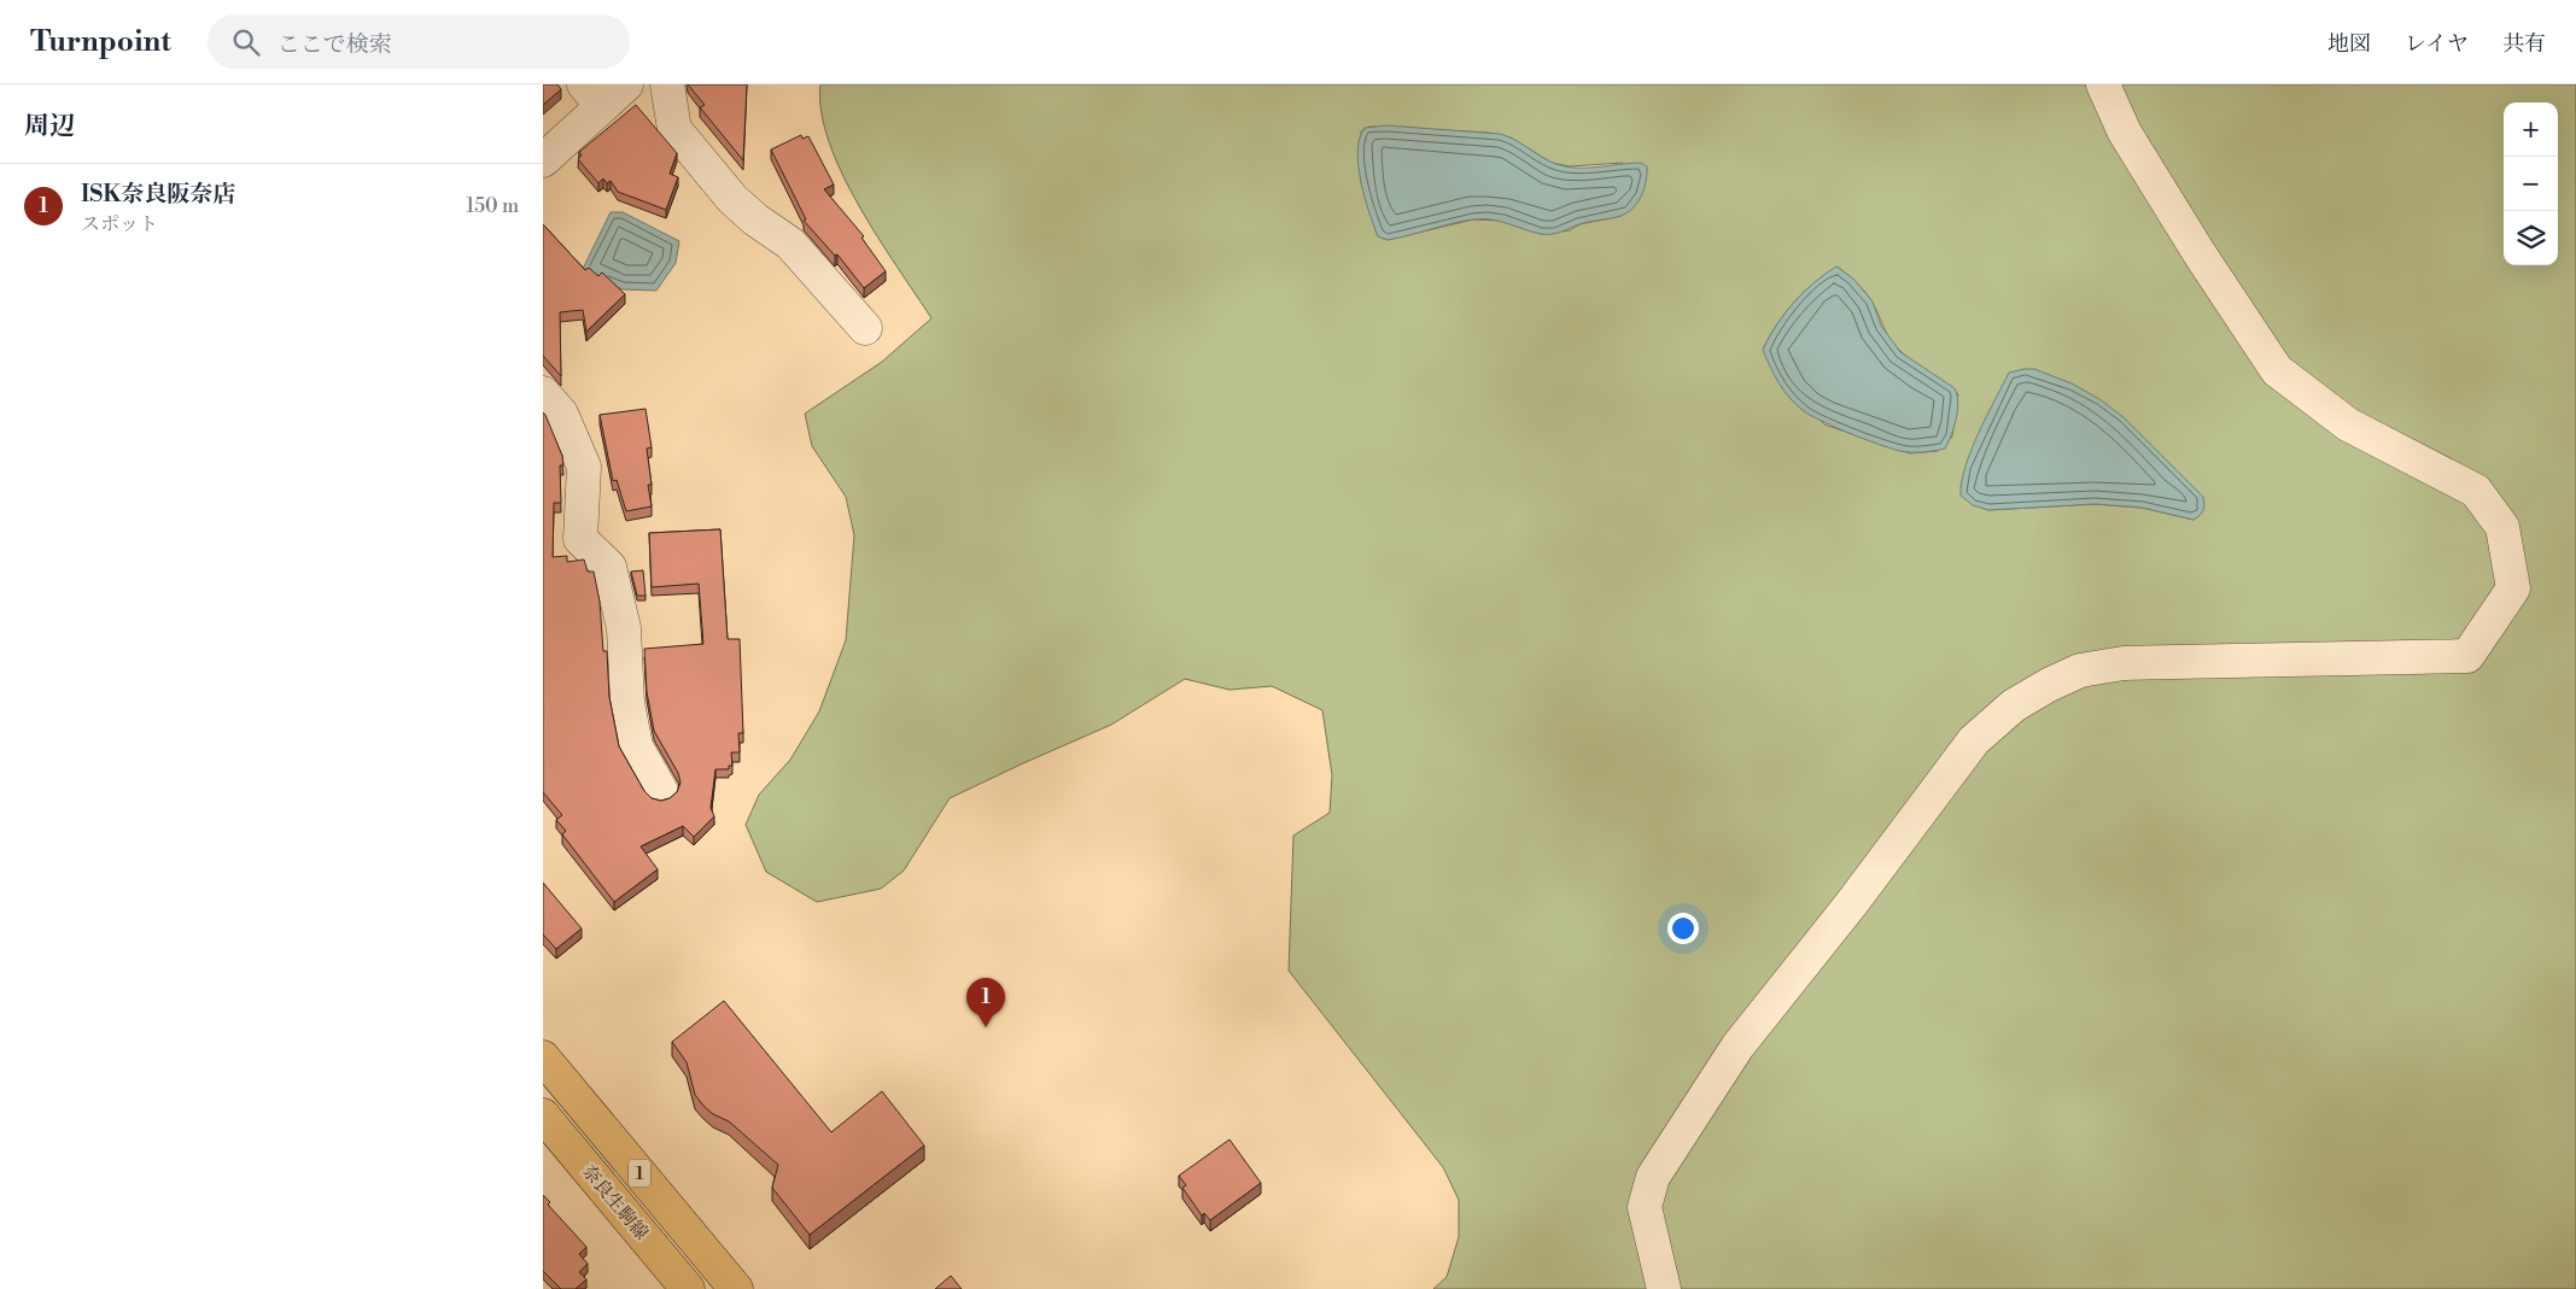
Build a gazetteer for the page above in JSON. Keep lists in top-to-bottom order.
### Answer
{
  "streets": {
    "main road": ["1", "奈良生駒線"]
  },
  "page": {
    "header": "Turnpoint",
    "search": "ここで検索",
    "nav": ["地図", "レイヤ", "共有"],
    "heading": "周辺",
    "map_buttons": ["+", "−"],
    "list": [
      {
        "mark": "1",
        "name": "ISK奈良阪奈店",
        "note": "スポット",
        "value": "150 m"
      }
    ],
    "pins": "1"
  }
}
